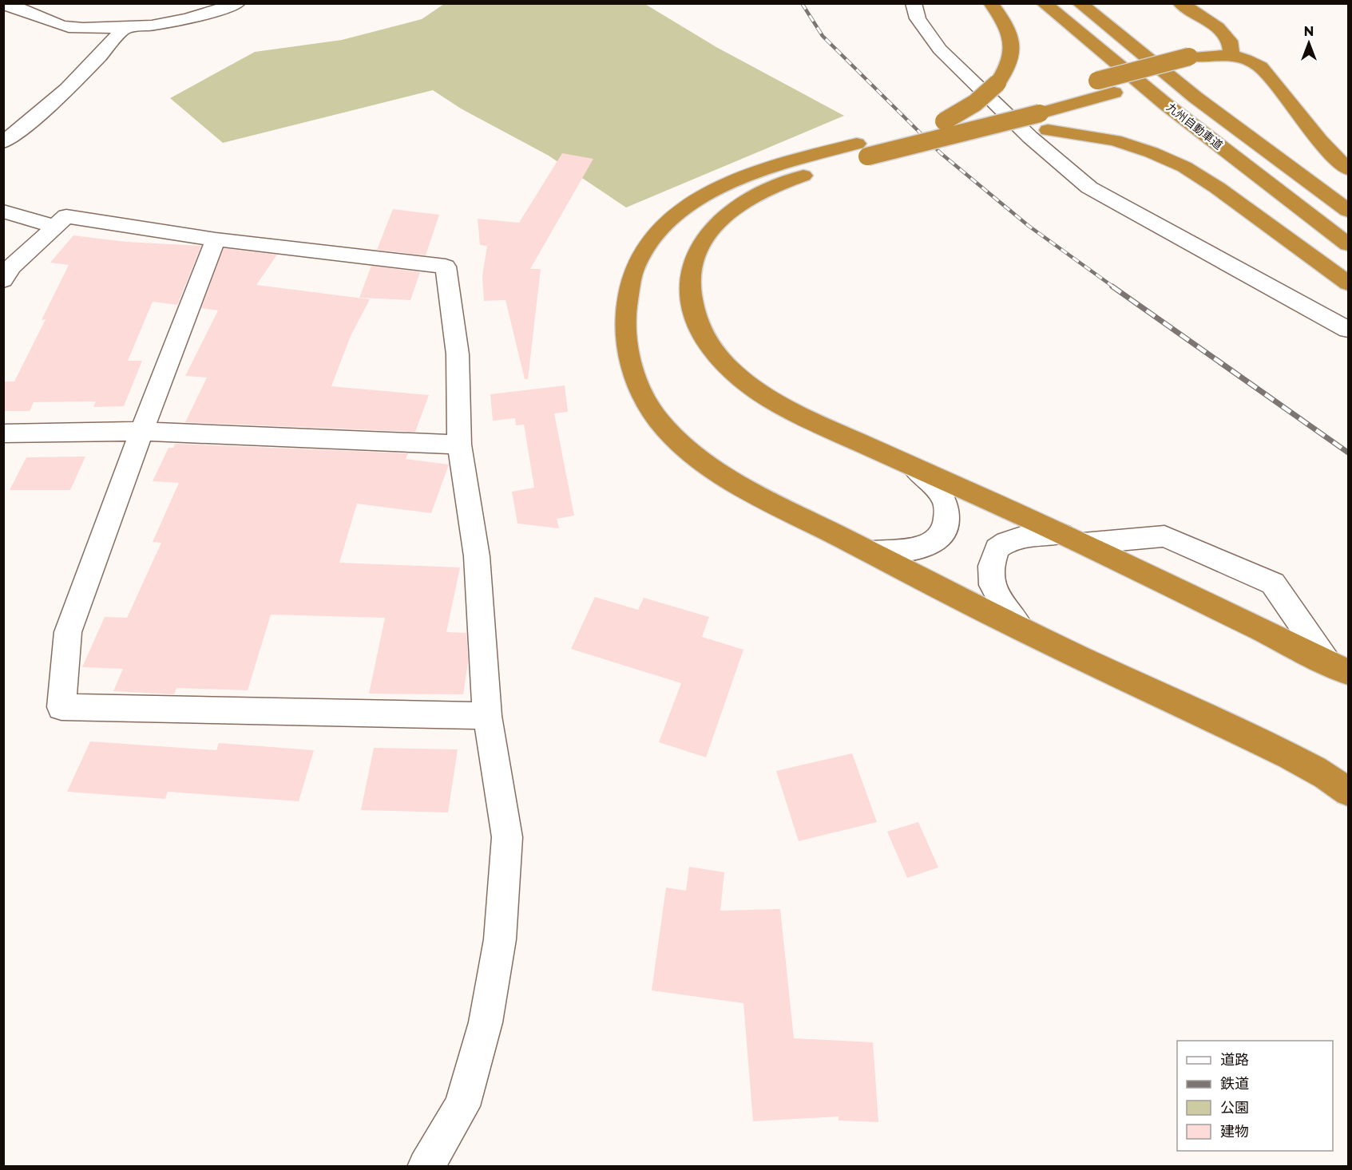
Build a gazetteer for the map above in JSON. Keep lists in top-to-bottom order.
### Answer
{
  "streets": {
    "highway": ["九州自動車道"]
  },
  "legend": [
    "道路",
    "鉄道",
    "公園",
    "建物"
  ],
  "north": "top"
}
